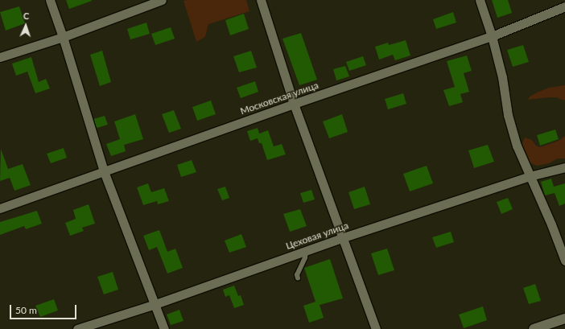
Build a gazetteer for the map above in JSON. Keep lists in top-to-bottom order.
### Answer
{
  "streets": {
    "street": ["Московская улица", "Цеховая улица"]
  },
  "scale_bar": "50 m",
  "north": "top"
}
